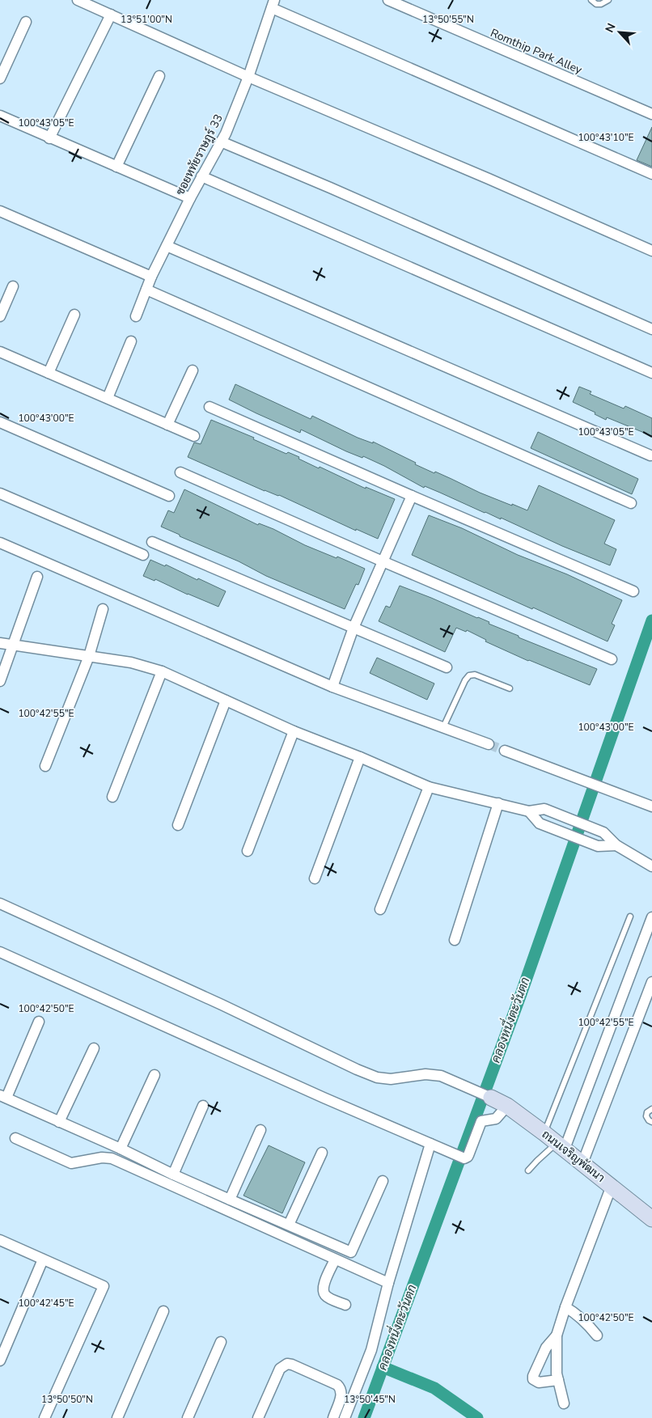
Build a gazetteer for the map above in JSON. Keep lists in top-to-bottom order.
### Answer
{
  "streets": {
    "street": ["Romthip Park Alley", "ซอยหทัยราษฎร์ 33", "ถนนเจริญพัฒนา"]
  },
  "water": ["คลองหนึ่งตะวันตก"],
  "north": "top left",
  "coordinates": [
    "13°51'00\"N",
    "13°50'55\"N",
    "100°43'05\"E",
    "100°43'10\"E",
    "100°43'00\"E",
    "100°42'55\"E",
    "100°42'50\"E",
    "100°42'45\"E",
    "13°50'50\"N",
    "13°50'45\"N"
  ]
}
